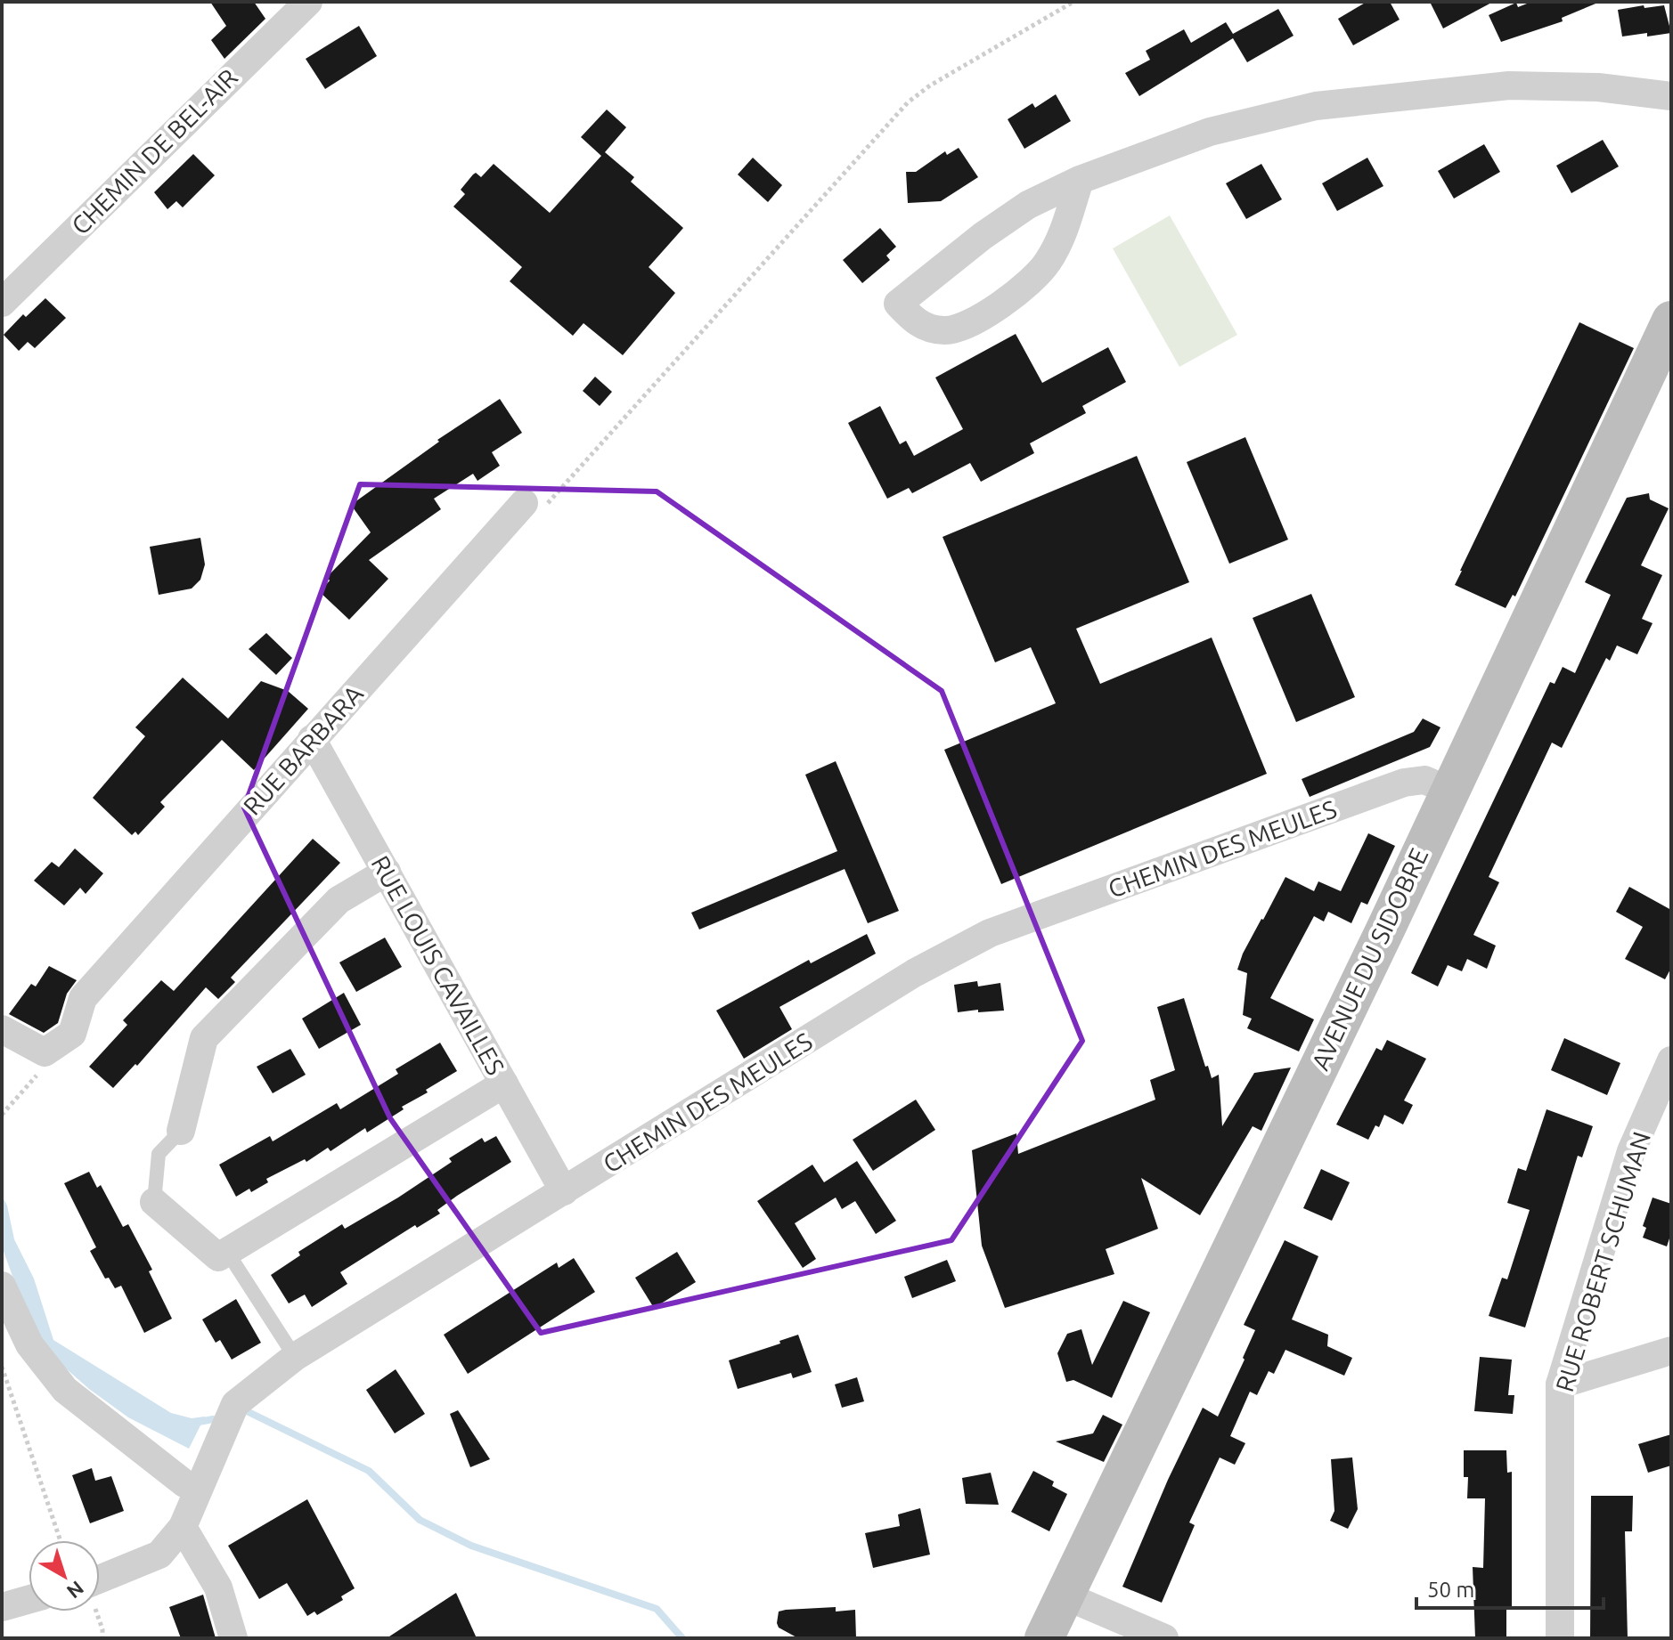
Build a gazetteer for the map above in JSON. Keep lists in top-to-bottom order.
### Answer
{
  "streets": {
    "main road": ["AVENUE DU SIDOBRE"],
    "street": [
      "CHEMIN DE BEL-AIR",
      "RUE BARBARA",
      "CHEMIN DES MEULES",
      "RUE LOUIS CAVAILLES",
      "RUE ROBERT SCHUMAN"
    ]
  },
  "crossings": [
    ["RUE BARBARA", "RUE LOUIS CAVAILLES"],
    ["CHEMIN DES MEULES", "AVENUE DU SIDOBRE"],
    ["CHEMIN DES MEULES", "RUE LOUIS CAVAILLES"]
  ],
  "scale_bar": "50 m",
  "north": "bottom right"
}
